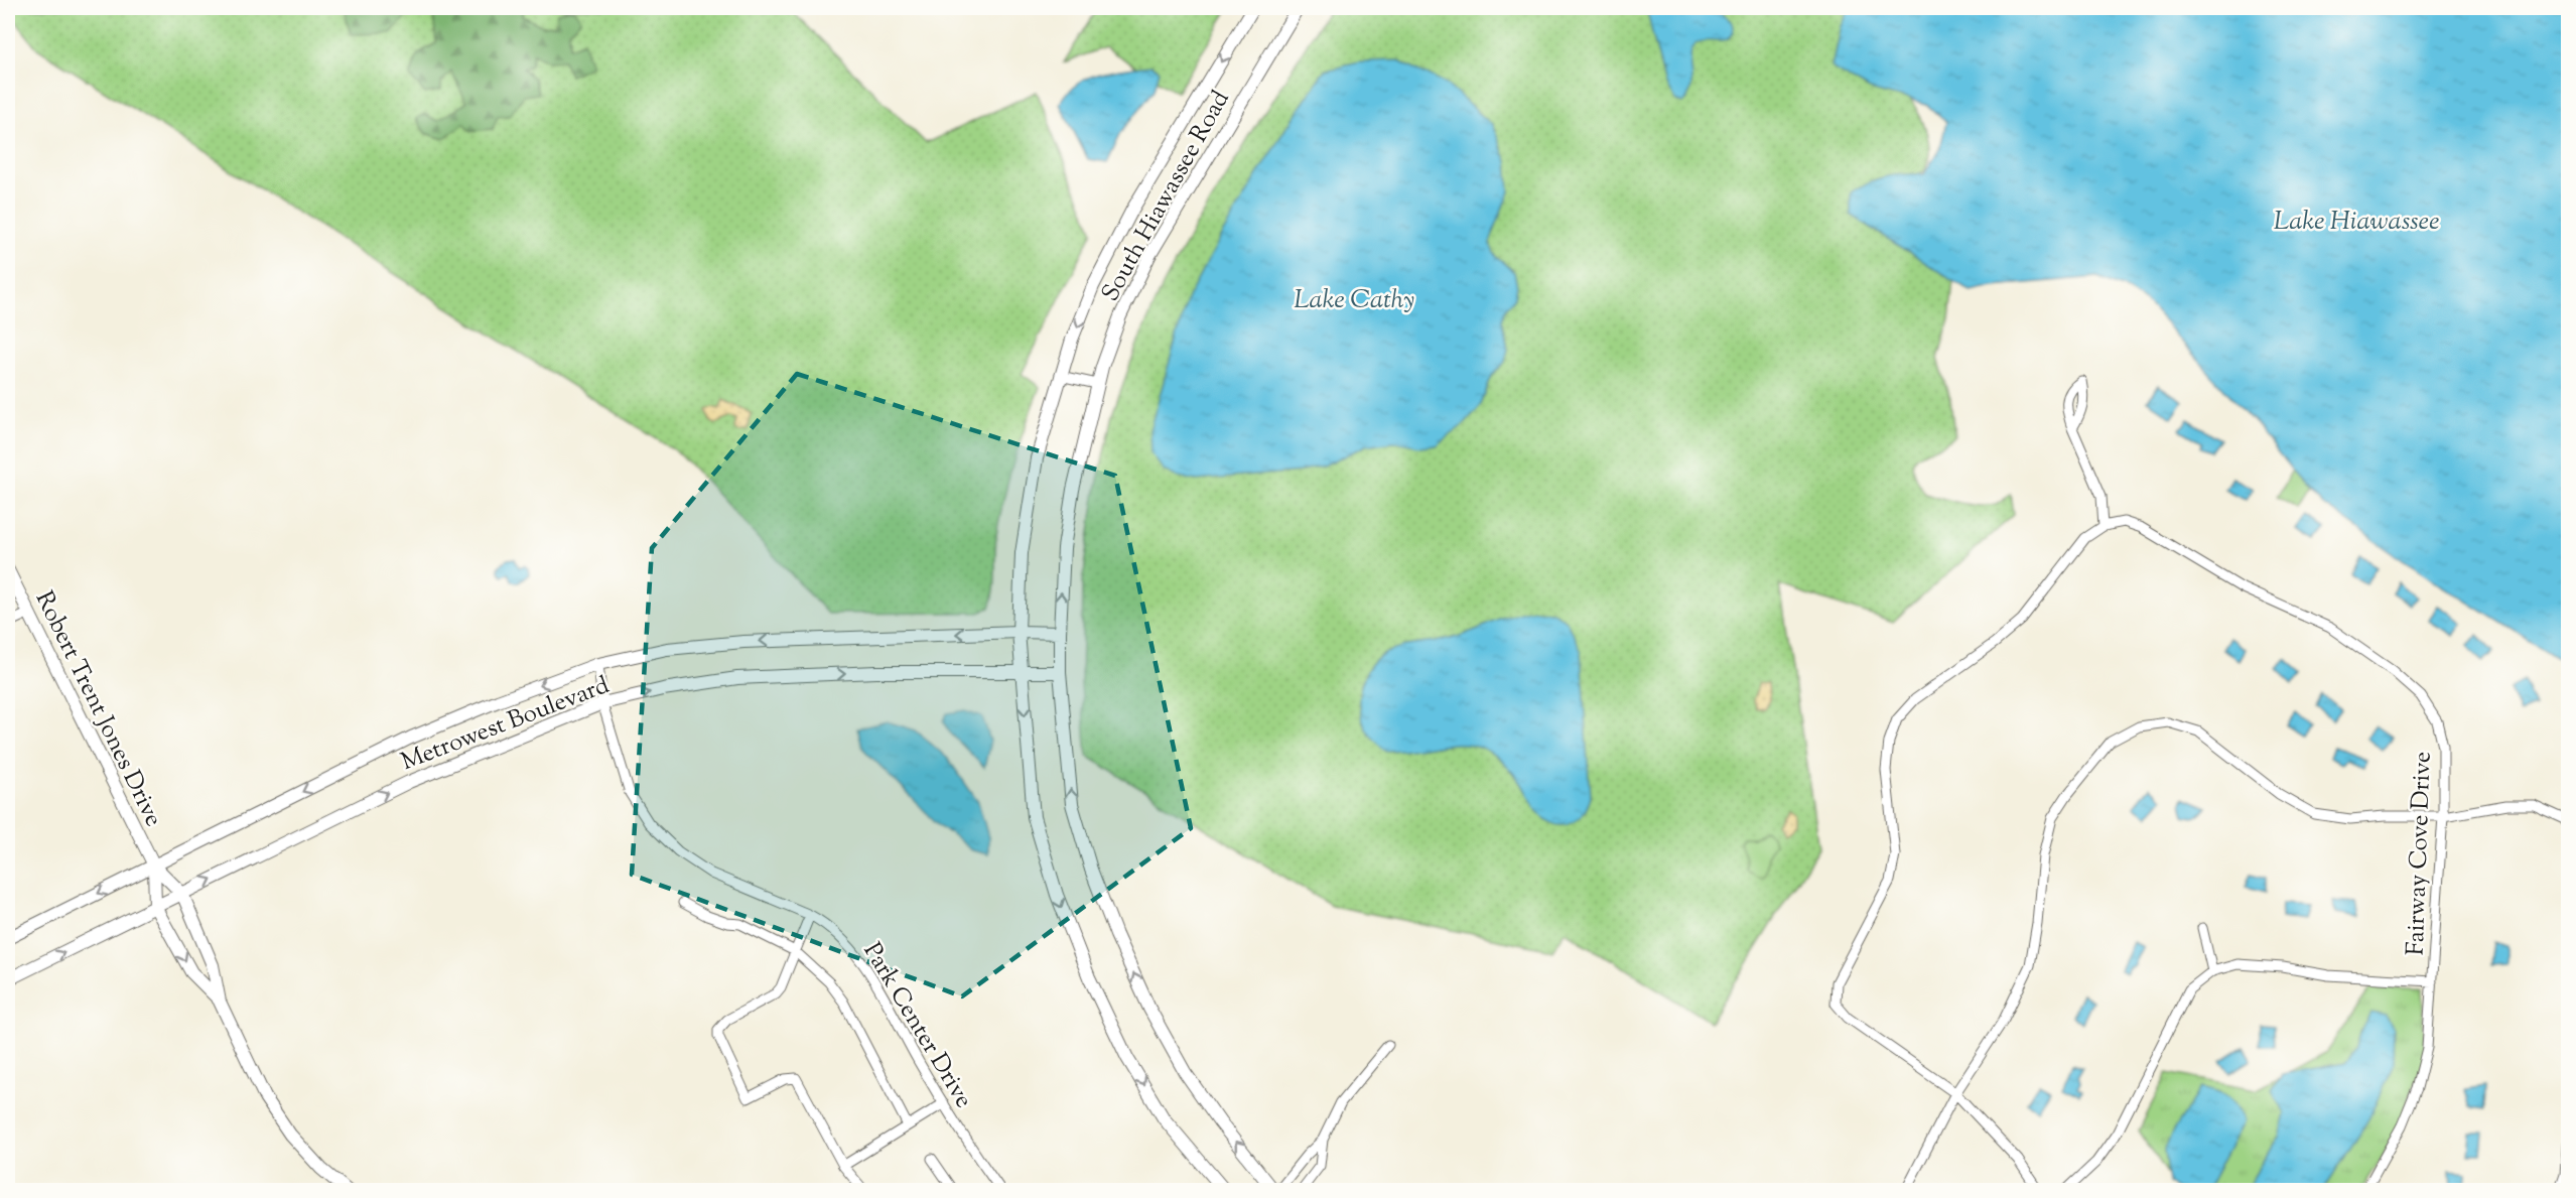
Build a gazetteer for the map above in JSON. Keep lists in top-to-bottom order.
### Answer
{
  "streets": {
    "street": [
      "South Hiawassee Road",
      "Robert Trent Jones Drive",
      "Metrowest Boulevard",
      "Fairway Cove Drive",
      "Park Center Drive"
    ]
  },
  "crossings": [
    ["South Hiawassee Road", "Metrowest Boulevard"],
    ["Robert Trent Jones Drive", "Metrowest Boulevard"],
    ["Metrowest Boulevard", "Park Center Drive"]
  ],
  "water": ["Lake Hiawassee", "Lake Cathy"]
}
